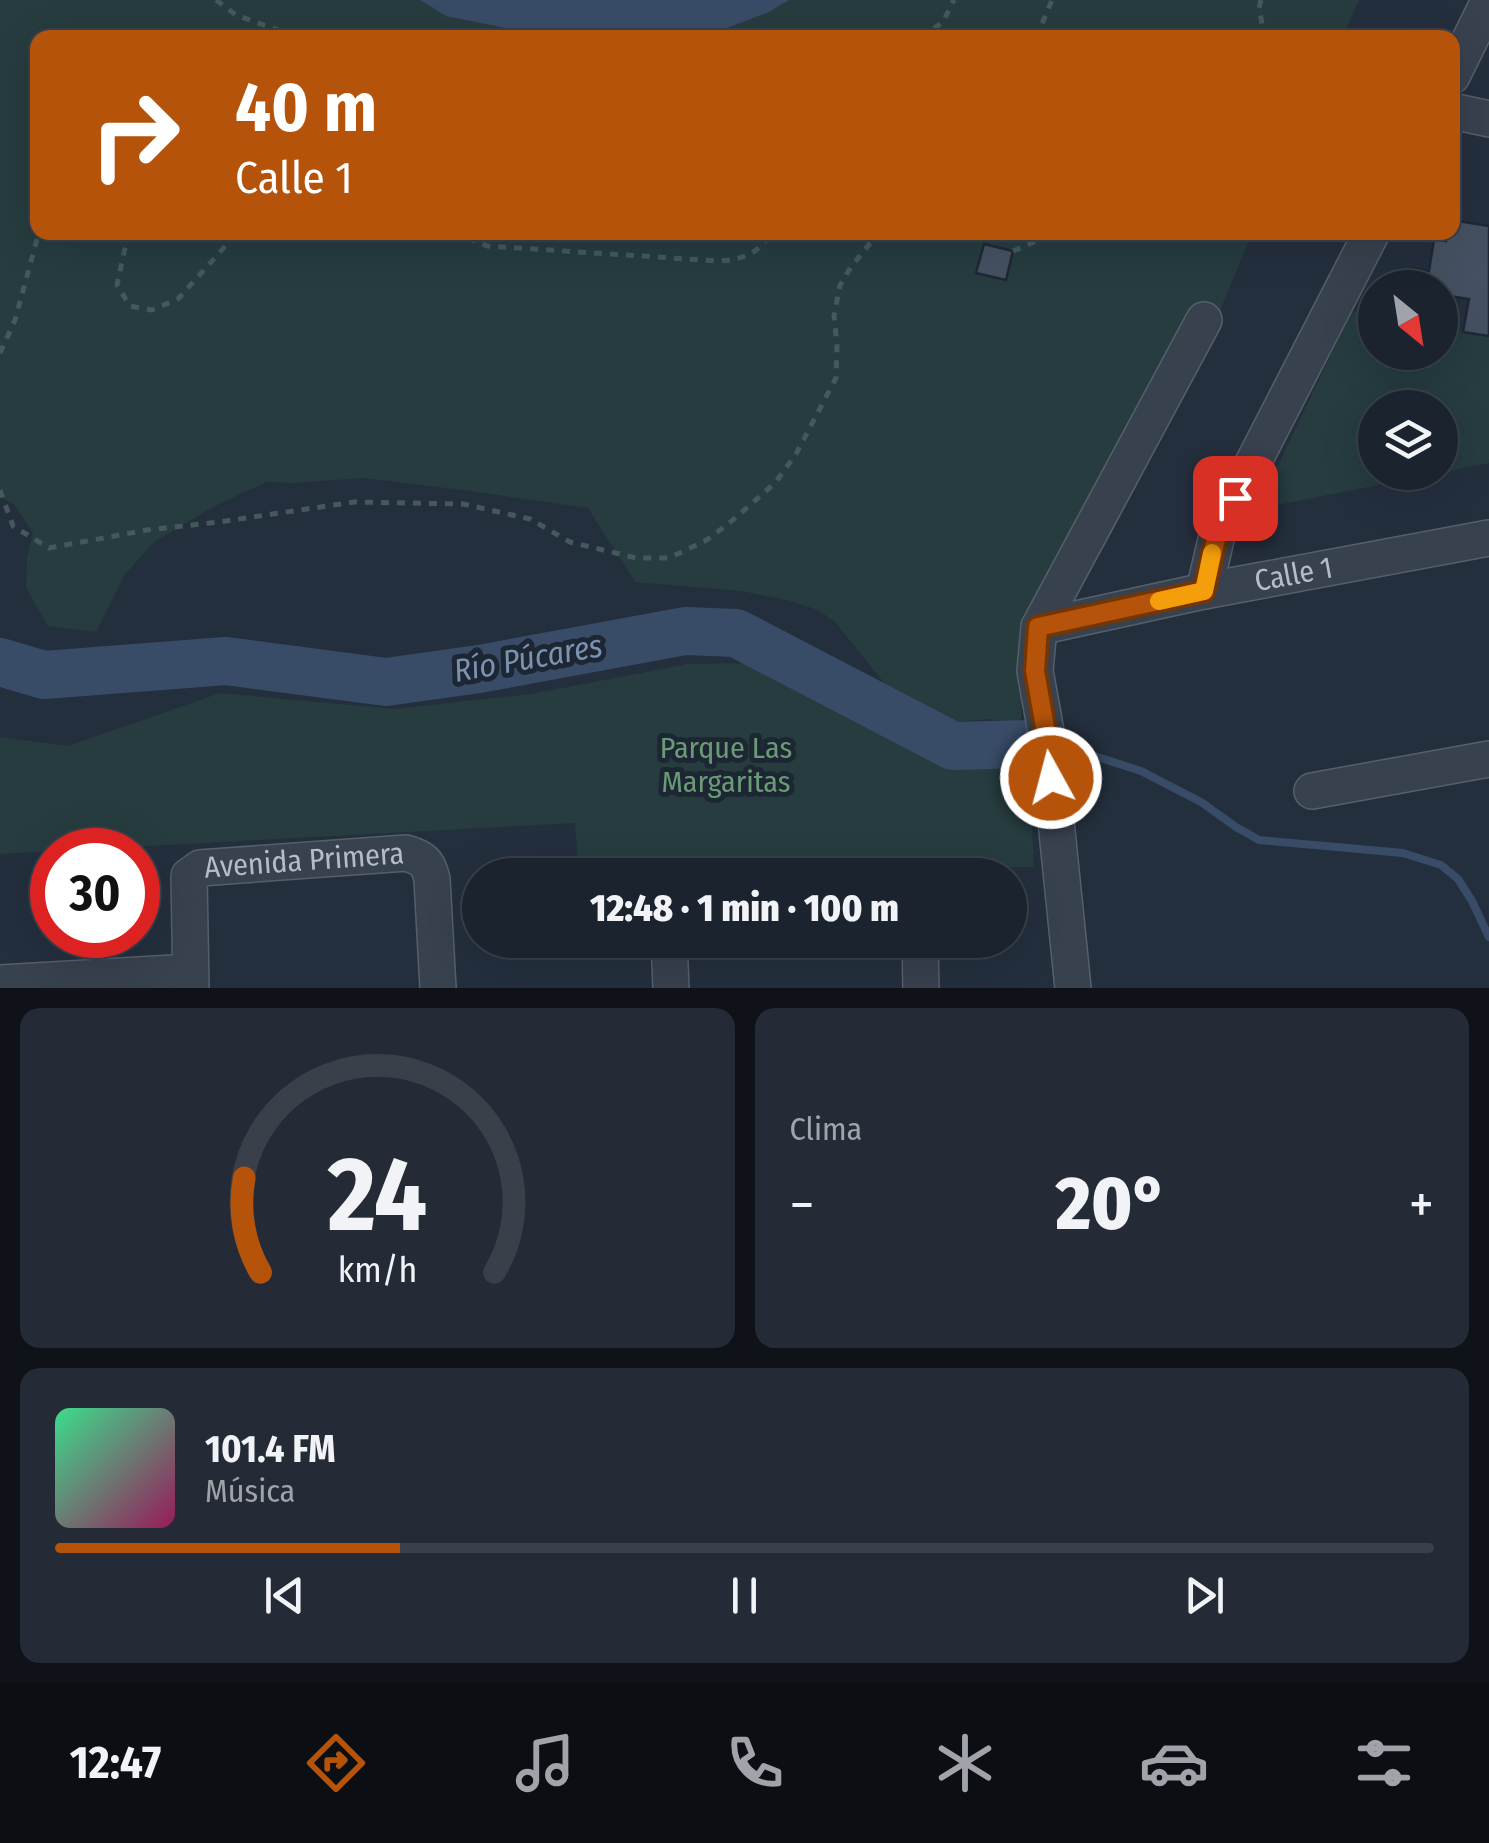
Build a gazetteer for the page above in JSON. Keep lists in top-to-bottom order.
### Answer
{
  "streets": {
    "street": ["Calle 1", "Avenida Primera"]
  },
  "water": ["Río Púcares"],
  "parks": ["Parque Las Margaritas"],
  "north": "bottom right",
  "page": {
    "turn": ["40 m", "Calle 1"],
    "limit": "30",
    "trip": "12:48 · 1 min · 100 m",
    "tile": "Clima",
    "heat": ["−", "20°", "+"],
    "song": ["101.4 FM", "Música"],
    "tabs": "12:47",
    "gauge": ["24", "km/h"]
  }
}
